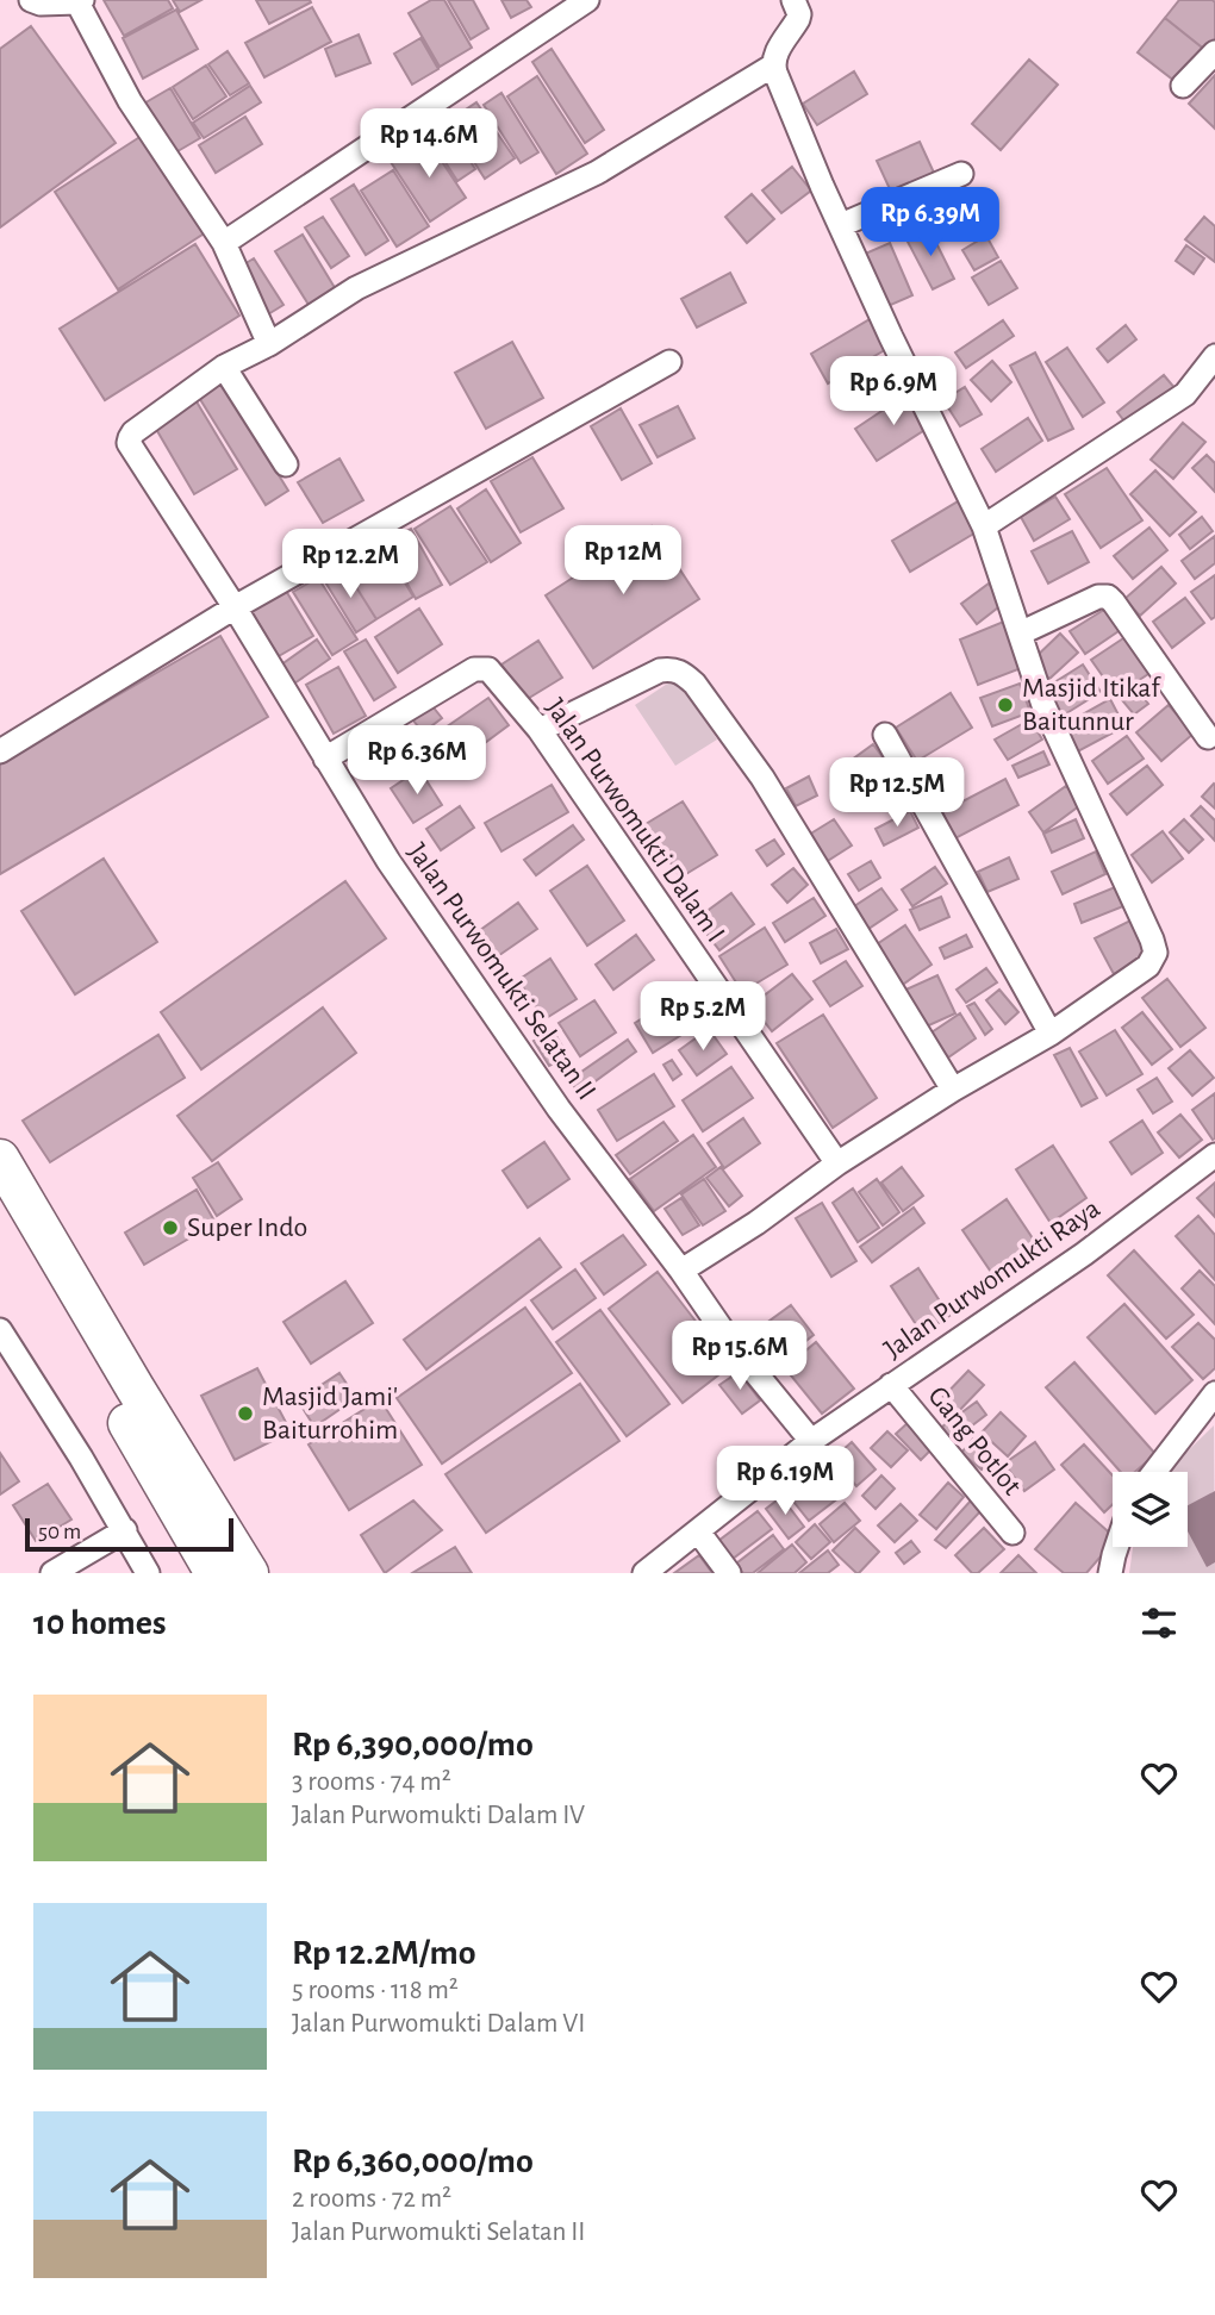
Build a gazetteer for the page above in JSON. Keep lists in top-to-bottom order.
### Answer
{
  "streets": {
    "street": [
      "Jalan Purwomukti Dalam I",
      "Jalan Purwomukti Selatan II",
      "Jalan Purwomukti Raya",
      "Gang Potlot"
    ]
  },
  "crossings": [
    ["Jalan Purwomukti Dalam I", "Jalan Purwomukti Selatan II"],
    ["Jalan Purwomukti Selatan II", "Jalan Purwomukti Raya"],
    ["Jalan Purwomukti Raya", "Gang Potlot"]
  ],
  "places": ["Masjid Itikaf Baitunnur", "Super Indo", "Masjid Jami' Baiturrohim"],
  "scale_bar": "50 m",
  "page": {
    "price": [
      "Rp 14.6M",
      "Rp 6.39M",
      "Rp 6.9M",
      "Rp 12M",
      "Rp 12.2M",
      "Rp 6.36M",
      "Rp 12.5M",
      "Rp 5.2M",
      "Rp 15.6M",
      "Rp 6.19M"
    ],
    "scale": "50 m",
    "heading": "10 homes",
    "list": [
      {
        "name": "Rp 6,390,000/mo",
        "note": "3 rooms · 74 m² · Jalan Purwomukti Dalam IV"
      },
      {
        "name": "Rp 12.2M/mo",
        "note": "5 rooms · 118 m² · Jalan Purwomukti Dalam VI"
      },
      {
        "name": "Rp 6,360,000/mo",
        "note": "2 rooms · 72 m² · Jalan Purwomukti Selatan II"
      }
    ]
  }
}
